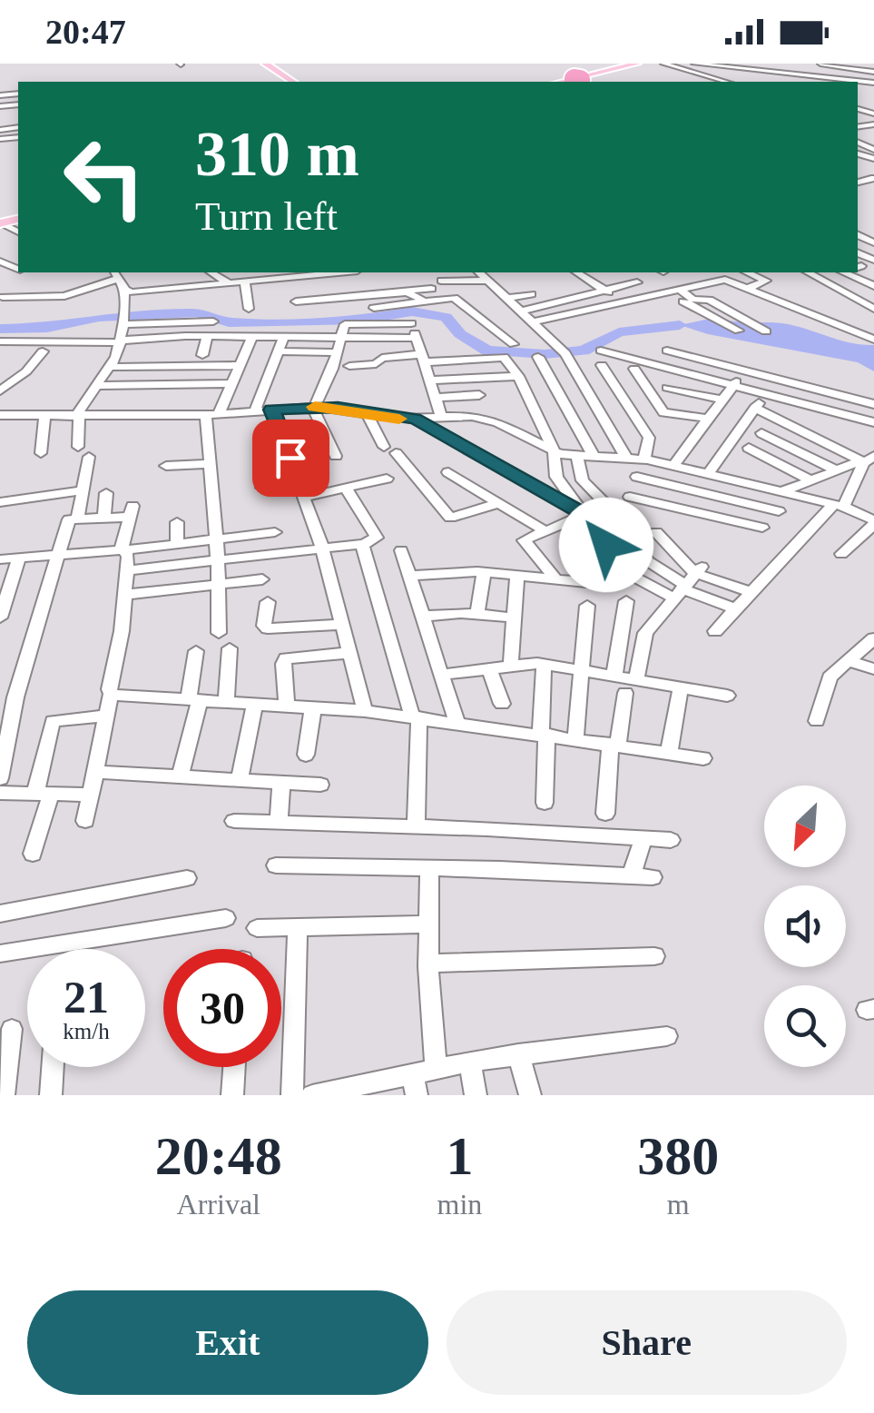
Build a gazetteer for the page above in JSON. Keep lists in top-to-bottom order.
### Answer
{
  "north": "bottom left",
  "page": {
    "status": "20:47",
    "turn": ["310 m", "Turn left"],
    "speed": "21 km/h",
    "limit": "30",
    "eta": [
      "20:48",
      "Arrival",
      "1",
      "min",
      "380",
      "m"
    ],
    "buttons": ["Exit", "Share"]
  }
}
